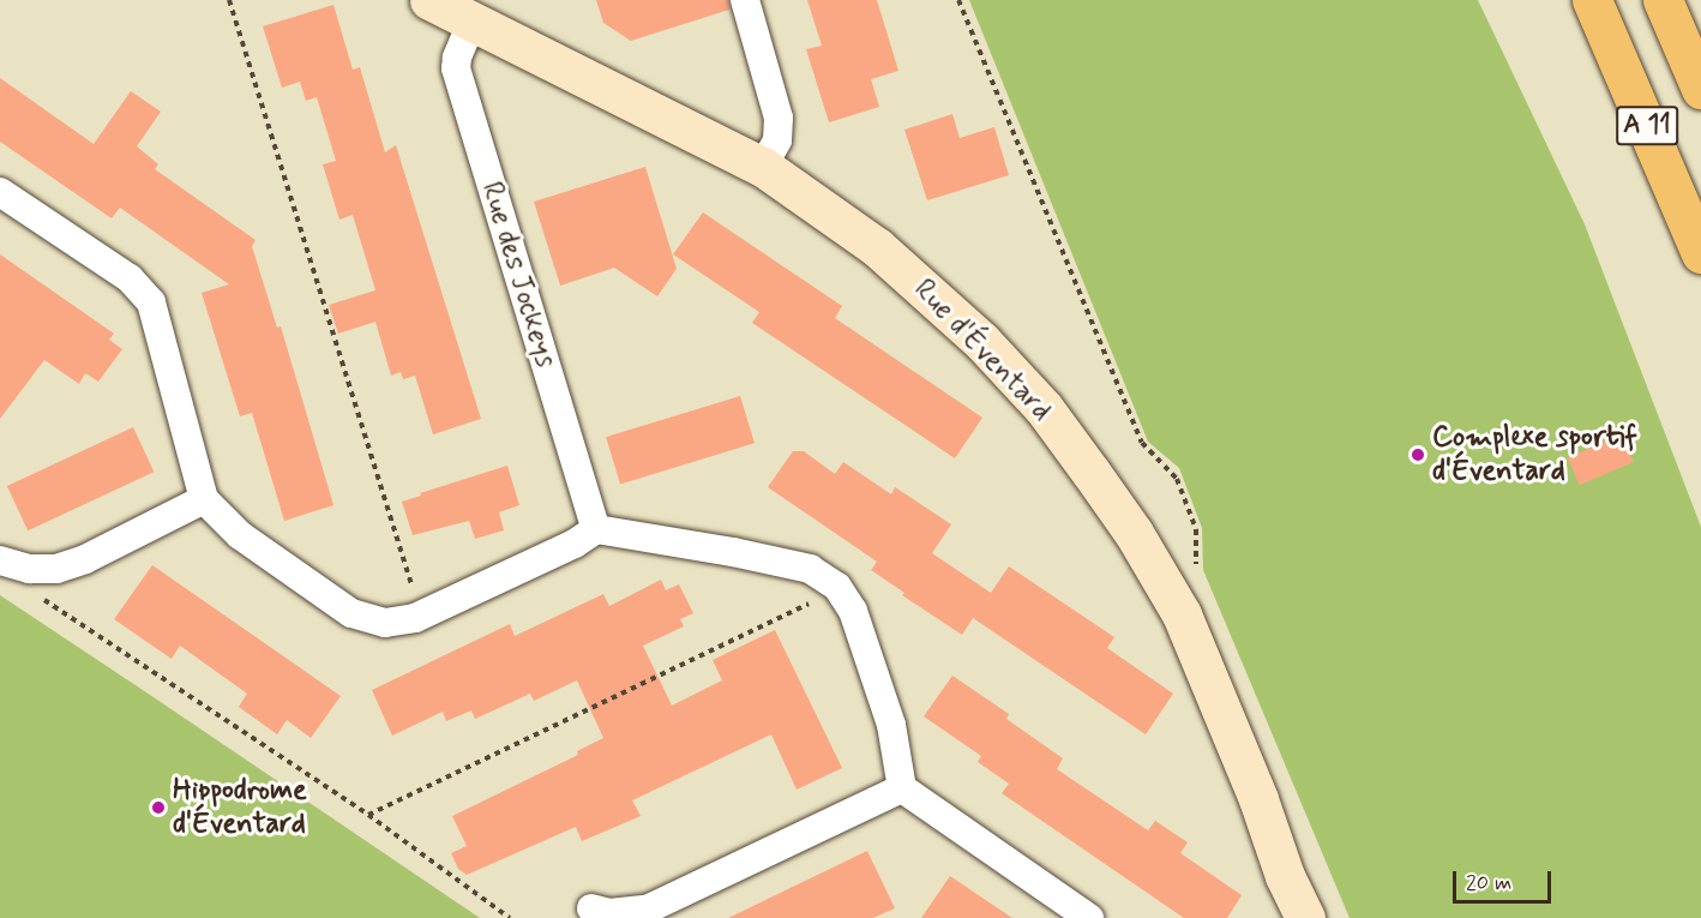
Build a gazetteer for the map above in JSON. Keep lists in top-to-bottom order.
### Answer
{
  "streets": {
    "highway": ["A 11"],
    "street": ["Rue des Jockeys", "Rue d'Éventard"]
  },
  "crossings": [
    ["Rue des Jockeys", "Rue d'Éventard"]
  ],
  "places": ["Complexe sportif d'Éventard", "Hippodrome d'Éventard"],
  "scale_bar": "20 m"
}
